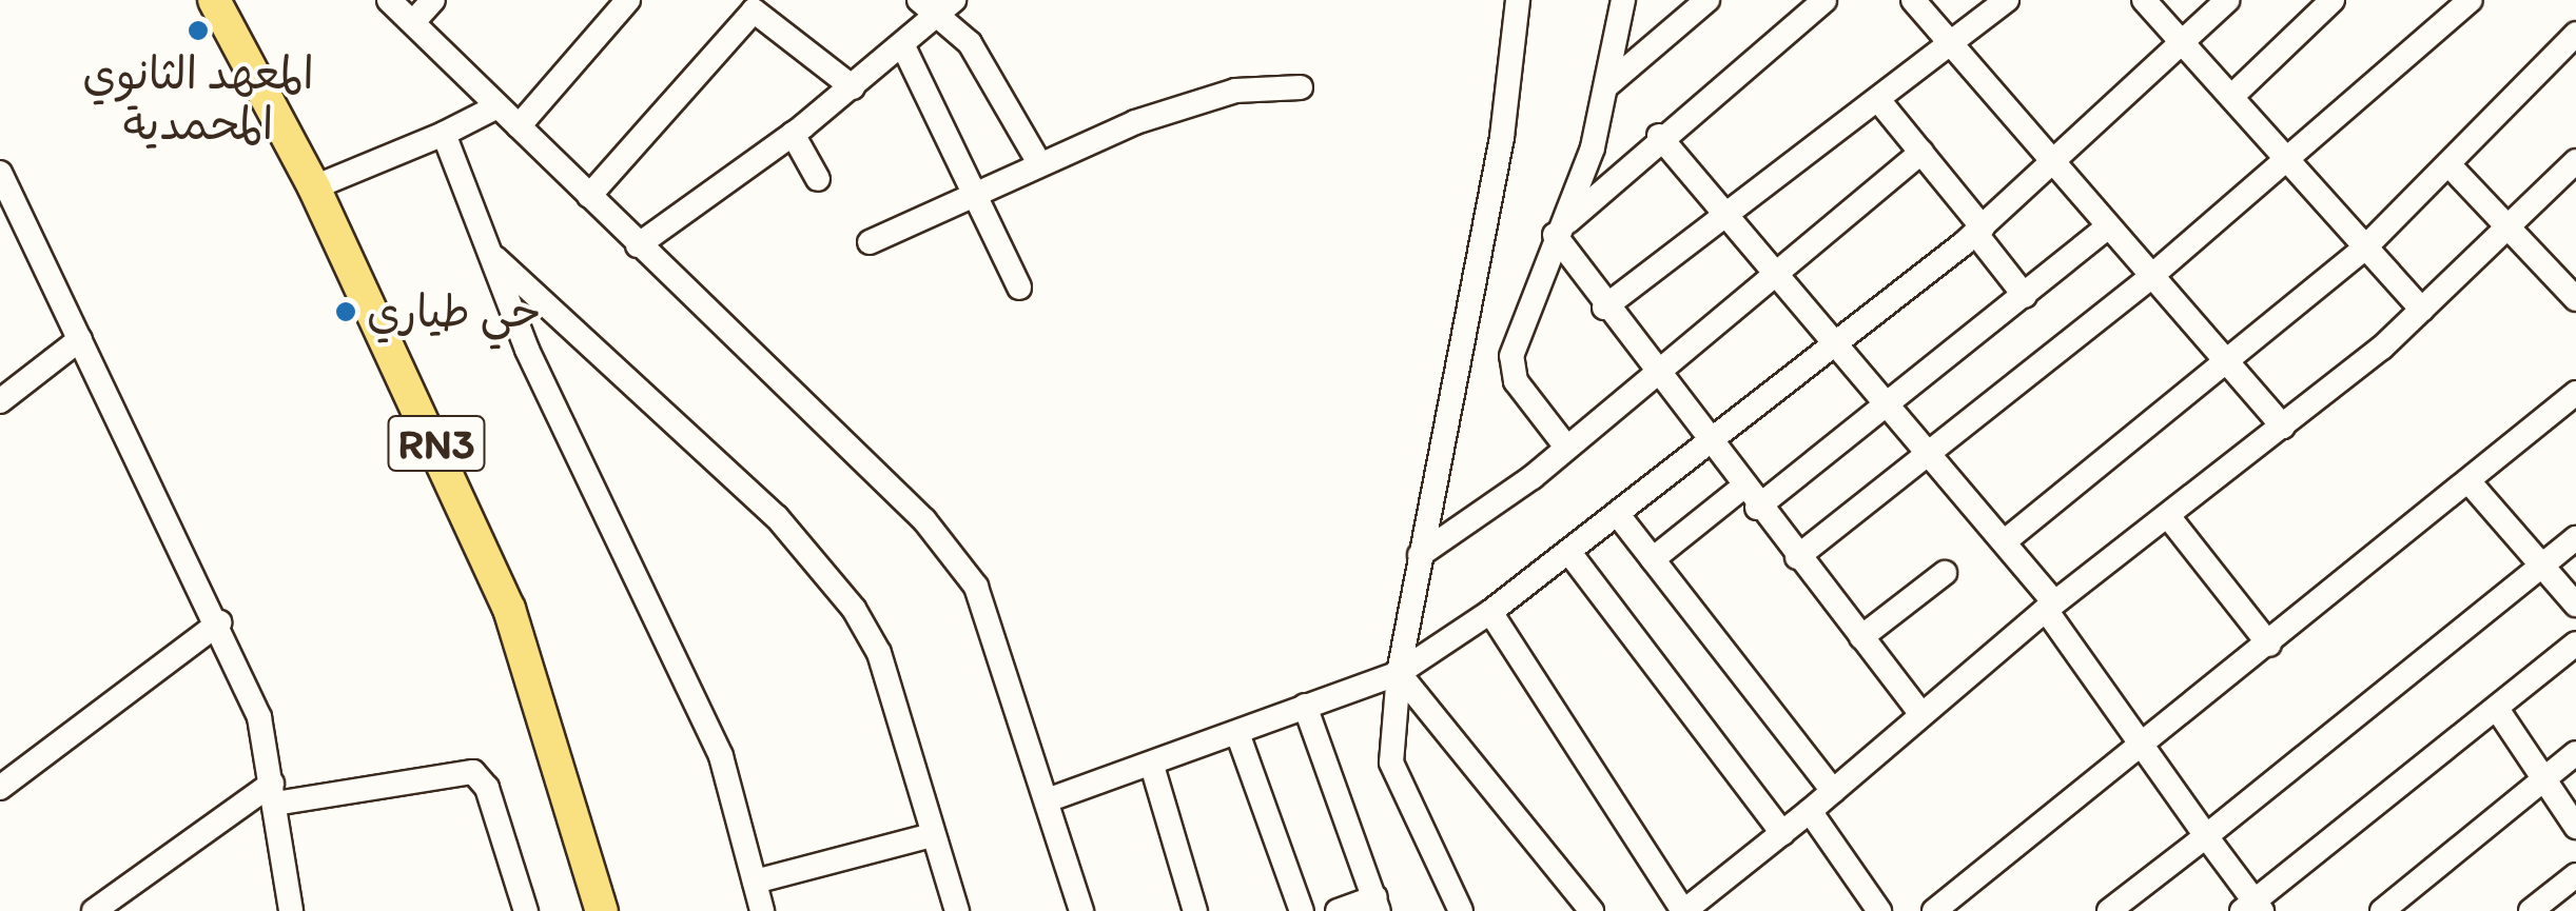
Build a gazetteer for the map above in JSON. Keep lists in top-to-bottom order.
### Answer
{
  "streets": {
    "main road": ["RN3"]
  },
  "places": ["المعهد الثانوي المحمدية", "حي طياري"]
}
